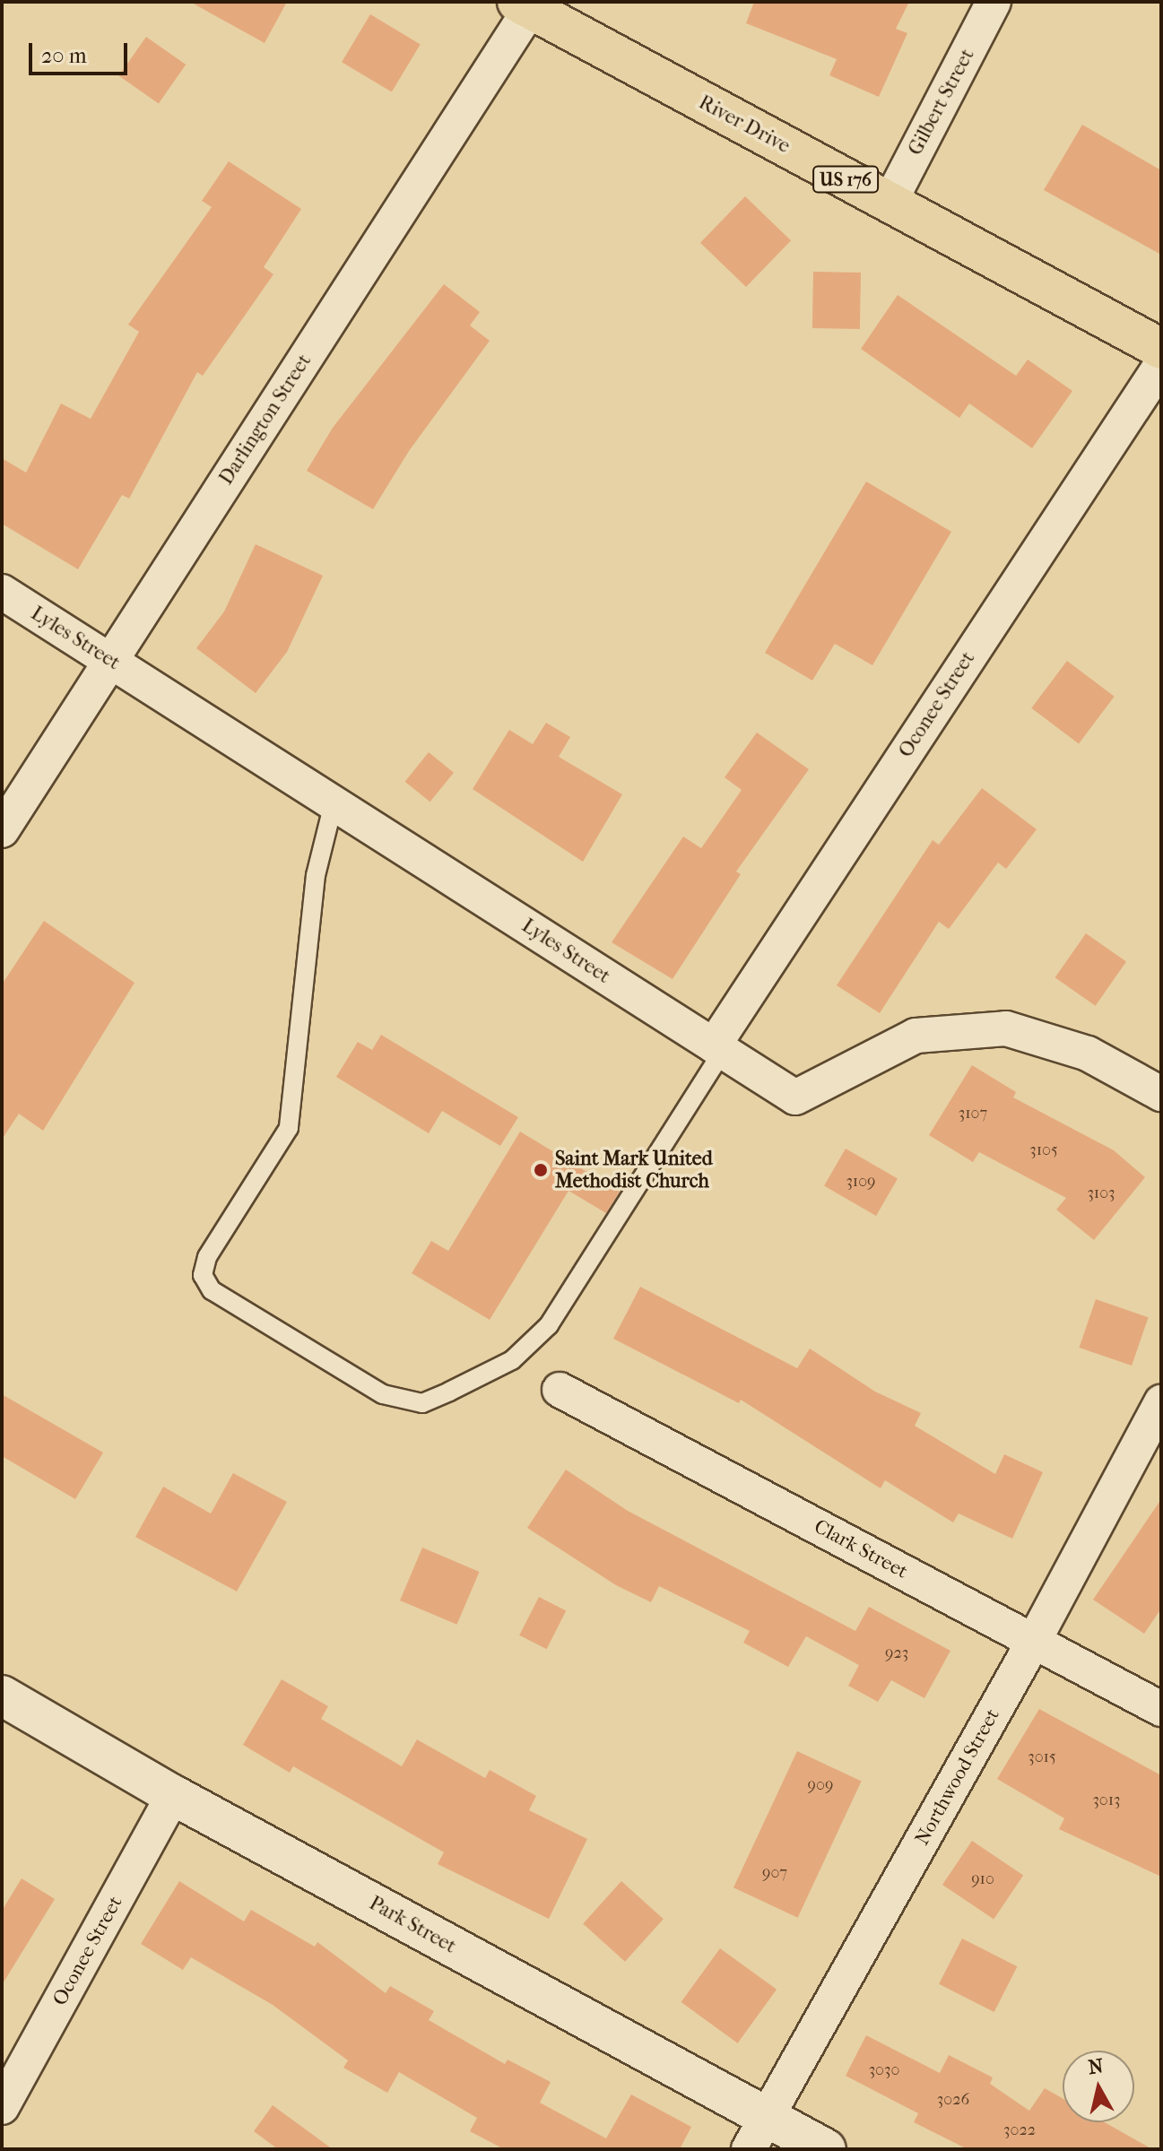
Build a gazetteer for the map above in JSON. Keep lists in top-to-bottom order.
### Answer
{
  "streets": {
    "main road": ["River Drive", "US 176"],
    "street": [
      "Gilbert Street",
      "Darlington Street",
      "Lyles Street",
      "Oconee Street",
      "Clark Street",
      "Northwood Street",
      "Park Street"
    ]
  },
  "crossings": [
    ["Gilbert Street", "River Drive"],
    ["River Drive", "Darlington Street"],
    ["Darlington Street", "Lyles Street"],
    ["Lyles Street", "Oconee Street"],
    ["Oconee Street", "Park Street"],
    ["Clark Street", "Northwood Street"],
    ["Northwood Street", "Park Street"]
  ],
  "places": ["Saint Mark United Methodist Church"],
  "house_numbers": [
    "3107",
    "3105",
    "3109",
    "3103",
    "923",
    "3015",
    "909",
    "3013",
    "907",
    "910",
    "3030",
    "3026",
    "3022"
  ],
  "scale_bar": "20 m",
  "north": "top"
}
